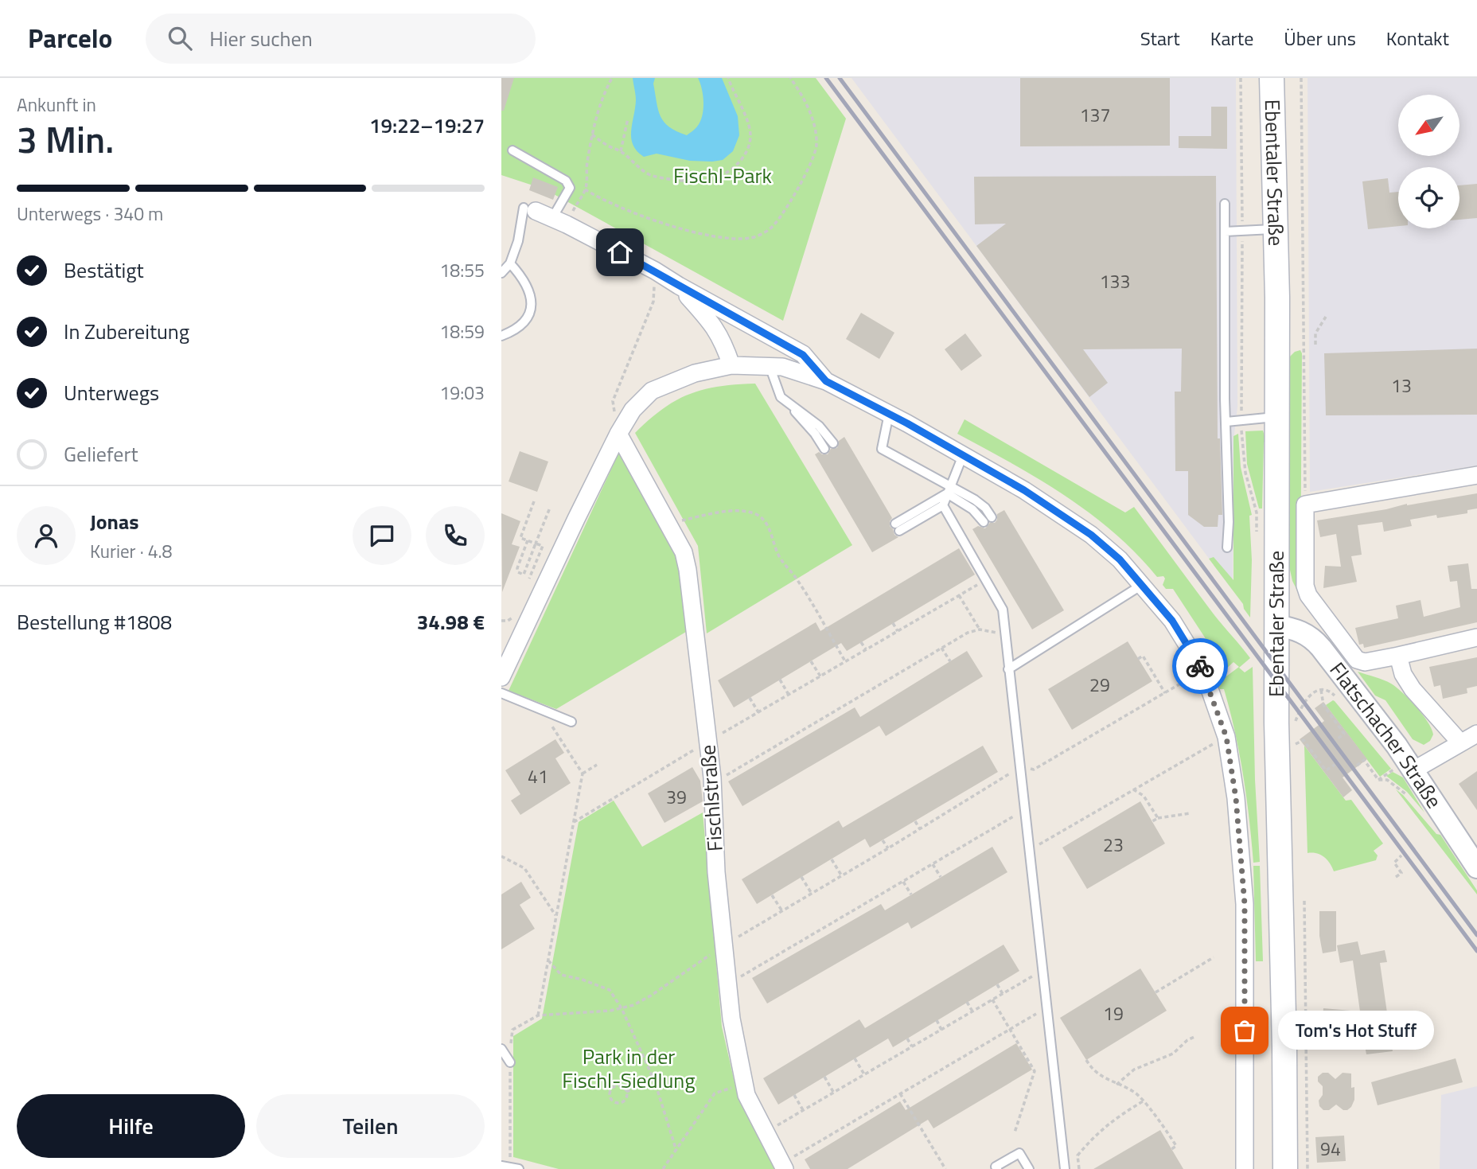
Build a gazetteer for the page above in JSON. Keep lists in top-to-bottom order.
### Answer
{
  "streets": {
    "main road": ["Ebentaler Straße"],
    "street": ["Flatschacher Straße", "Fischlstraße"]
  },
  "crossings": [
    ["Ebentaler Straße", "Flatschacher Straße"]
  ],
  "parks": ["Fischl-Park", "Park in der Fischl-Siedlung"],
  "places": ["Tom's Hot Stuff"],
  "house_numbers": [
    "137",
    "133",
    "13",
    "29",
    "41",
    "39",
    "23",
    "19",
    "94"
  ],
  "north": "bottom left",
  "page": {
    "header": "Parcelo",
    "search": "Hier suchen",
    "nav": [
      "Start",
      "Karte",
      "Über uns",
      "Kontakt"
    ],
    "heading": ["3 Min.", "Ankunft in", "19:22–19:27"],
    "panel": [
      "Jonas",
      "Kurier · 4.8",
      "Bestellung #1808",
      "34.98 €"
    ],
    "bar": "Unterwegs · 340 m",
    "list": [
      ["Bestätigt", "18:55"],
      ["In Zubereitung", "18:59"],
      ["Unterwegs", "19:03"],
      "Geliefert"
    ],
    "bubble": "Tom's Hot Stuff",
    "buttons": ["Hilfe", "Teilen"]
  }
}
